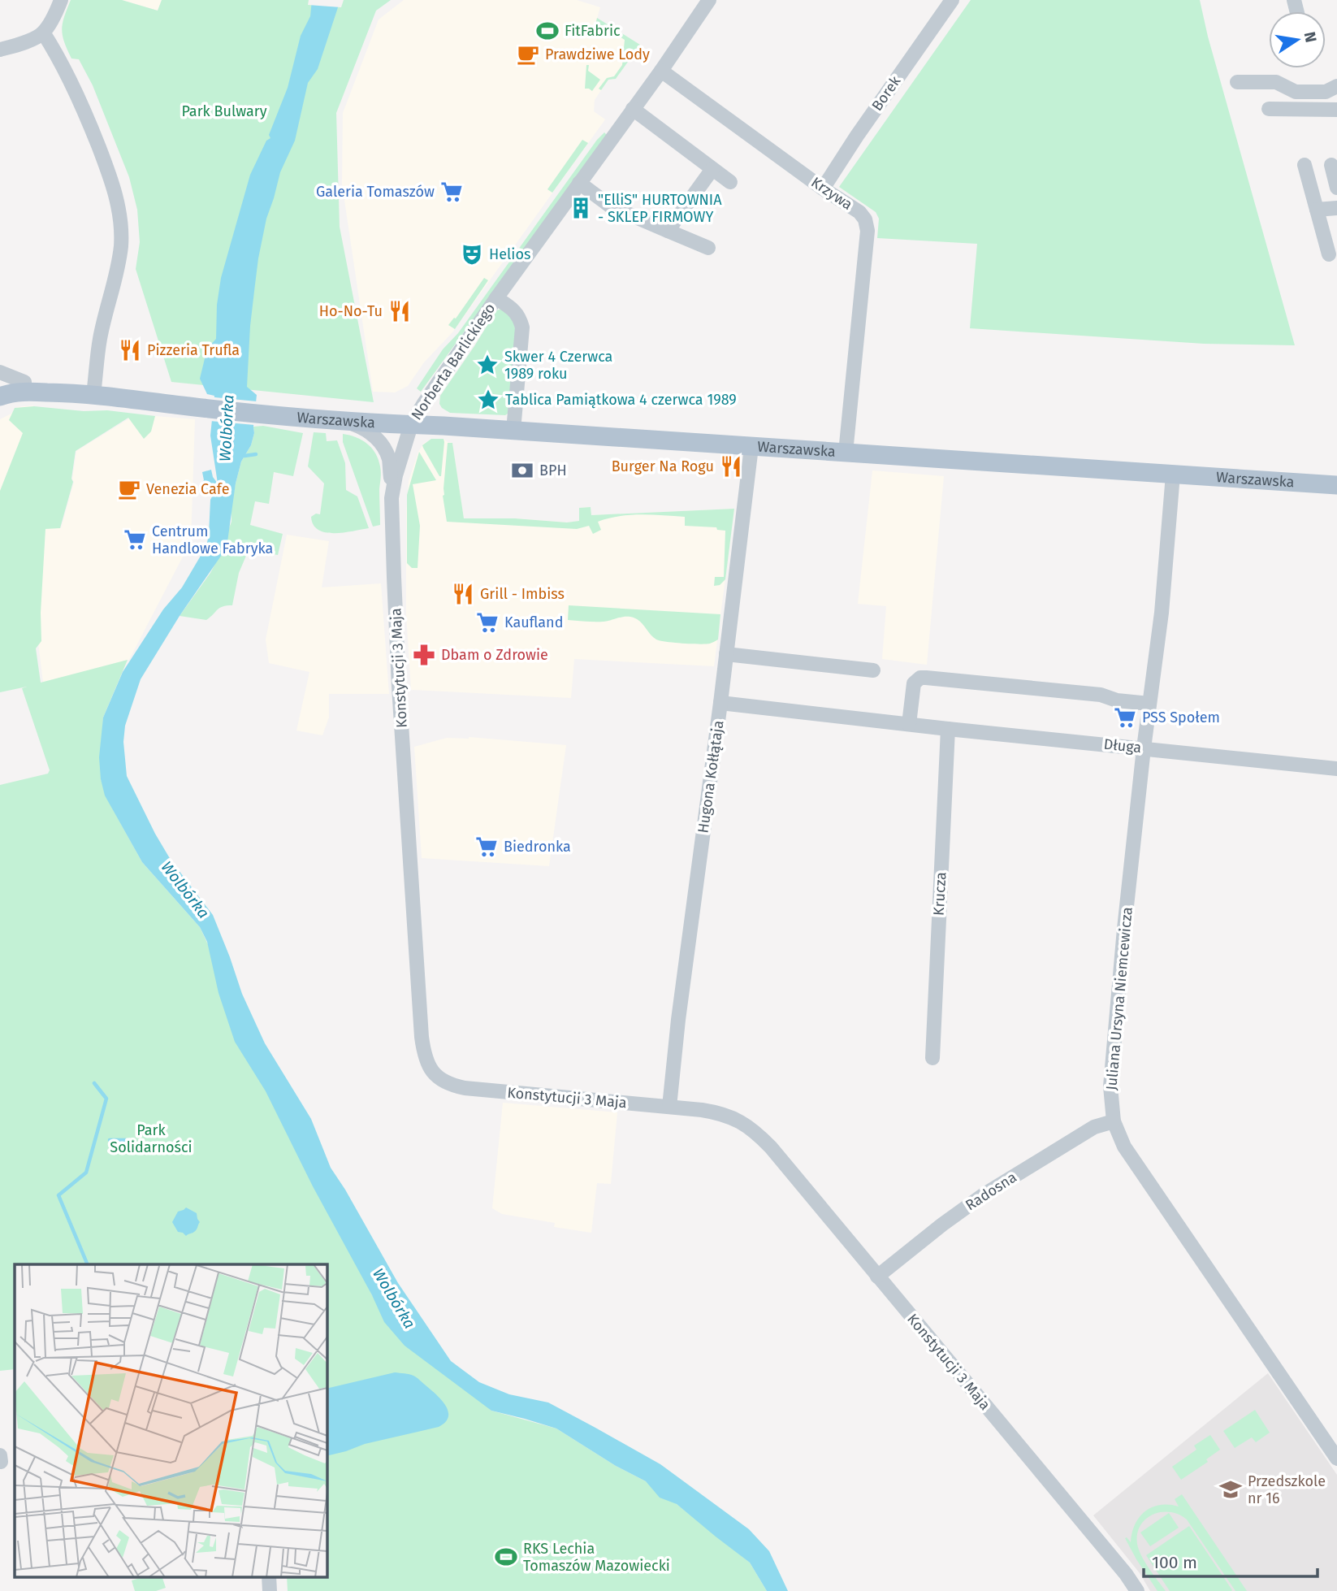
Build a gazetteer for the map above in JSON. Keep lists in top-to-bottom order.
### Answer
{
  "streets": {
    "main road": ["Warszawska"],
    "street": [
      "Borek",
      "Krzywa",
      "Norberta Barlickiego",
      "Konstytucji 3 Maja",
      "Długa",
      "Hugona Kołłątaja",
      "Krucza",
      "Juliana Ursyna Niemcewicza",
      "Radosna"
    ]
  },
  "crossings": [
    ["Borek", "Krzywa"],
    ["Krzywa", "Norberta Barlickiego"],
    ["Krzywa", "Warszawska"],
    ["Norberta Barlickiego", "Warszawska"],
    ["Norberta Barlickiego", "Konstytucji 3 Maja"],
    ["Warszawska", "Konstytucji 3 Maja"],
    ["Warszawska", "Hugona Kołłątaja"],
    ["Warszawska", "Juliana Ursyna Niemcewicza"],
    ["Konstytucji 3 Maja", "Hugona Kołłątaja"],
    ["Konstytucji 3 Maja", "Radosna"],
    ["Długa", "Hugona Kołłątaja"],
    ["Długa", "Krucza"],
    ["Długa", "Juliana Ursyna Niemcewicza"],
    ["Juliana Ursyna Niemcewicza", "Radosna"]
  ],
  "water": ["Wolbórka"],
  "parks": ["Park Bulwary", "Park Solidarności"],
  "places": {
    "sports": ["FitFabric", "RKS Lechia Tomaszów Mazowiecki"],
    "cafe": ["Prawdziwe Lody", "Venezia Cafe"],
    "supermarket": [
      "Galeria Tomaszów",
      "Centrum Handlowe Fabryka",
      "Kaufland",
      "PSS Społem",
      "Biedronka"
    ],
    "building": ["\"ElliS\" HURTOWNIA - SKLEP FIRMOWY"],
    "theatre": ["Helios"],
    "restaurant": [
      "Ho-No-Tu",
      "Pizzeria Trufla",
      "Burger Na Rogu",
      "Grill - Imbiss"
    ],
    "place": ["Skwer 4 Czerwca 1989 roku", "Tablica Pamiątkowa 4 czerwca 1989"],
    "bank": ["BPH"],
    "pharmacy": ["Dbam o Zdrowie"],
    "school or university": ["Przedszkole nr 16"]
  },
  "scale_bar": "100 m",
  "north": "right"
}
